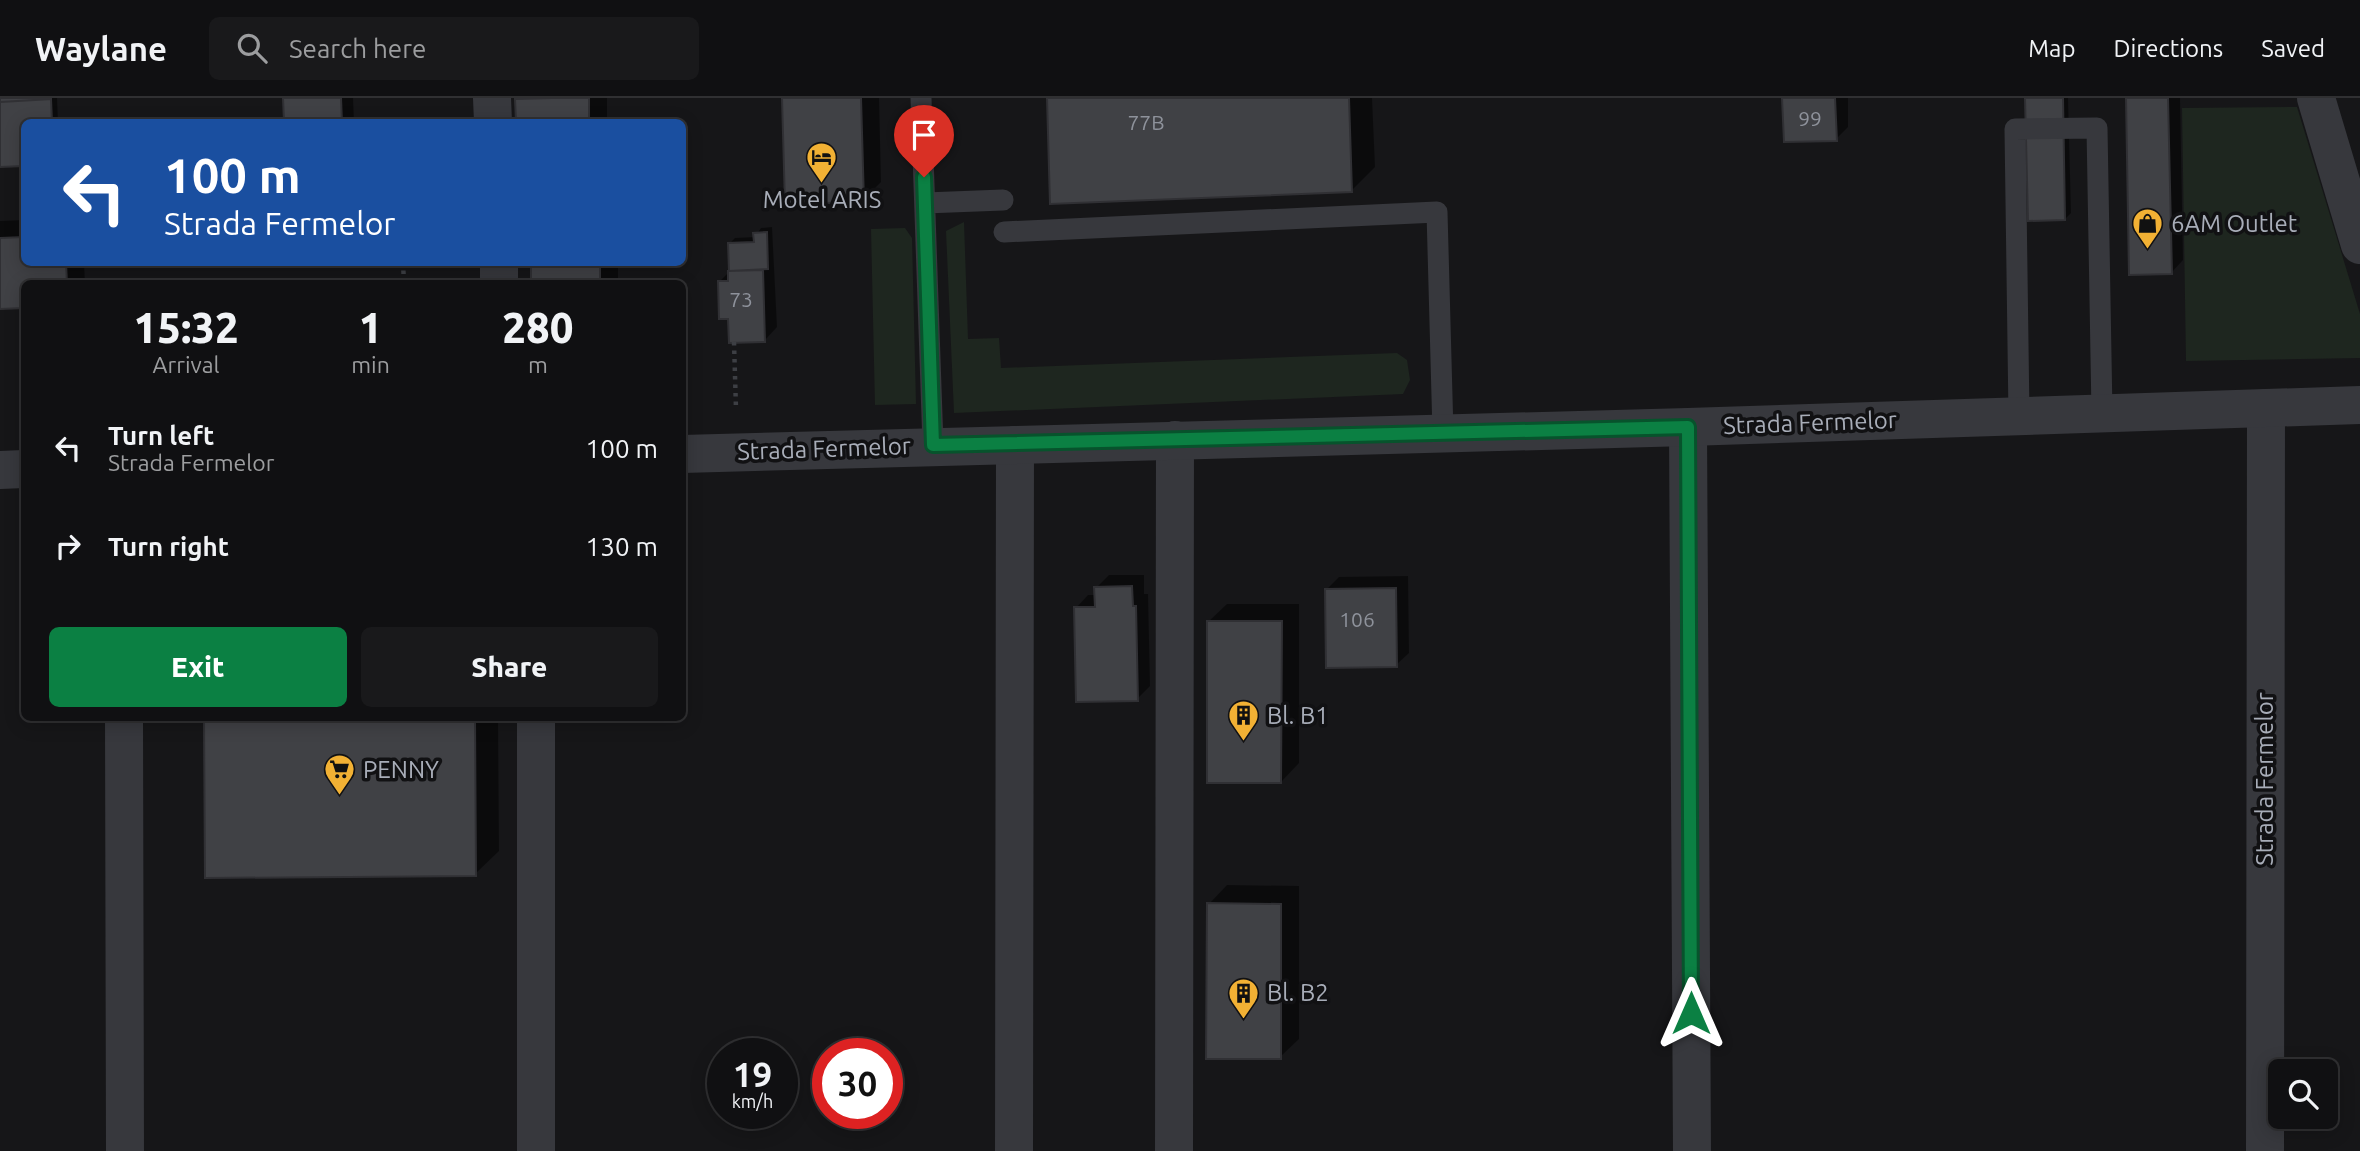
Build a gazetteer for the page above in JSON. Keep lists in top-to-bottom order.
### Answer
{
  "streets": {
    "street": ["Strada Fermelor"]
  },
  "places": {
    "hotel": ["Motel ARIS"],
    "shop": ["6AM Outlet"],
    "building": ["Bl. B1", "Bl. B2"],
    "supermarket": ["PENNY"]
  },
  "house_numbers": [
    "99",
    "77B",
    "73",
    "106"
  ],
  "page": {
    "header": "Waylane",
    "search": "Search here",
    "nav": ["Map", "Directions", "Saved"],
    "turn": ["100 m", "Strada Fermelor"],
    "eta": [
      "15:32",
      "Arrival",
      "1",
      "min",
      "280",
      "m"
    ],
    "list": [
      {
        "name": "Turn left",
        "note": "Strada Fermelor",
        "value": "100 m"
      },
      {
        "name": "Turn right",
        "value": "130 m"
      }
    ],
    "buttons": ["Exit", "Share"],
    "speed": "19 km/h",
    "limit": "30"
  }
}
